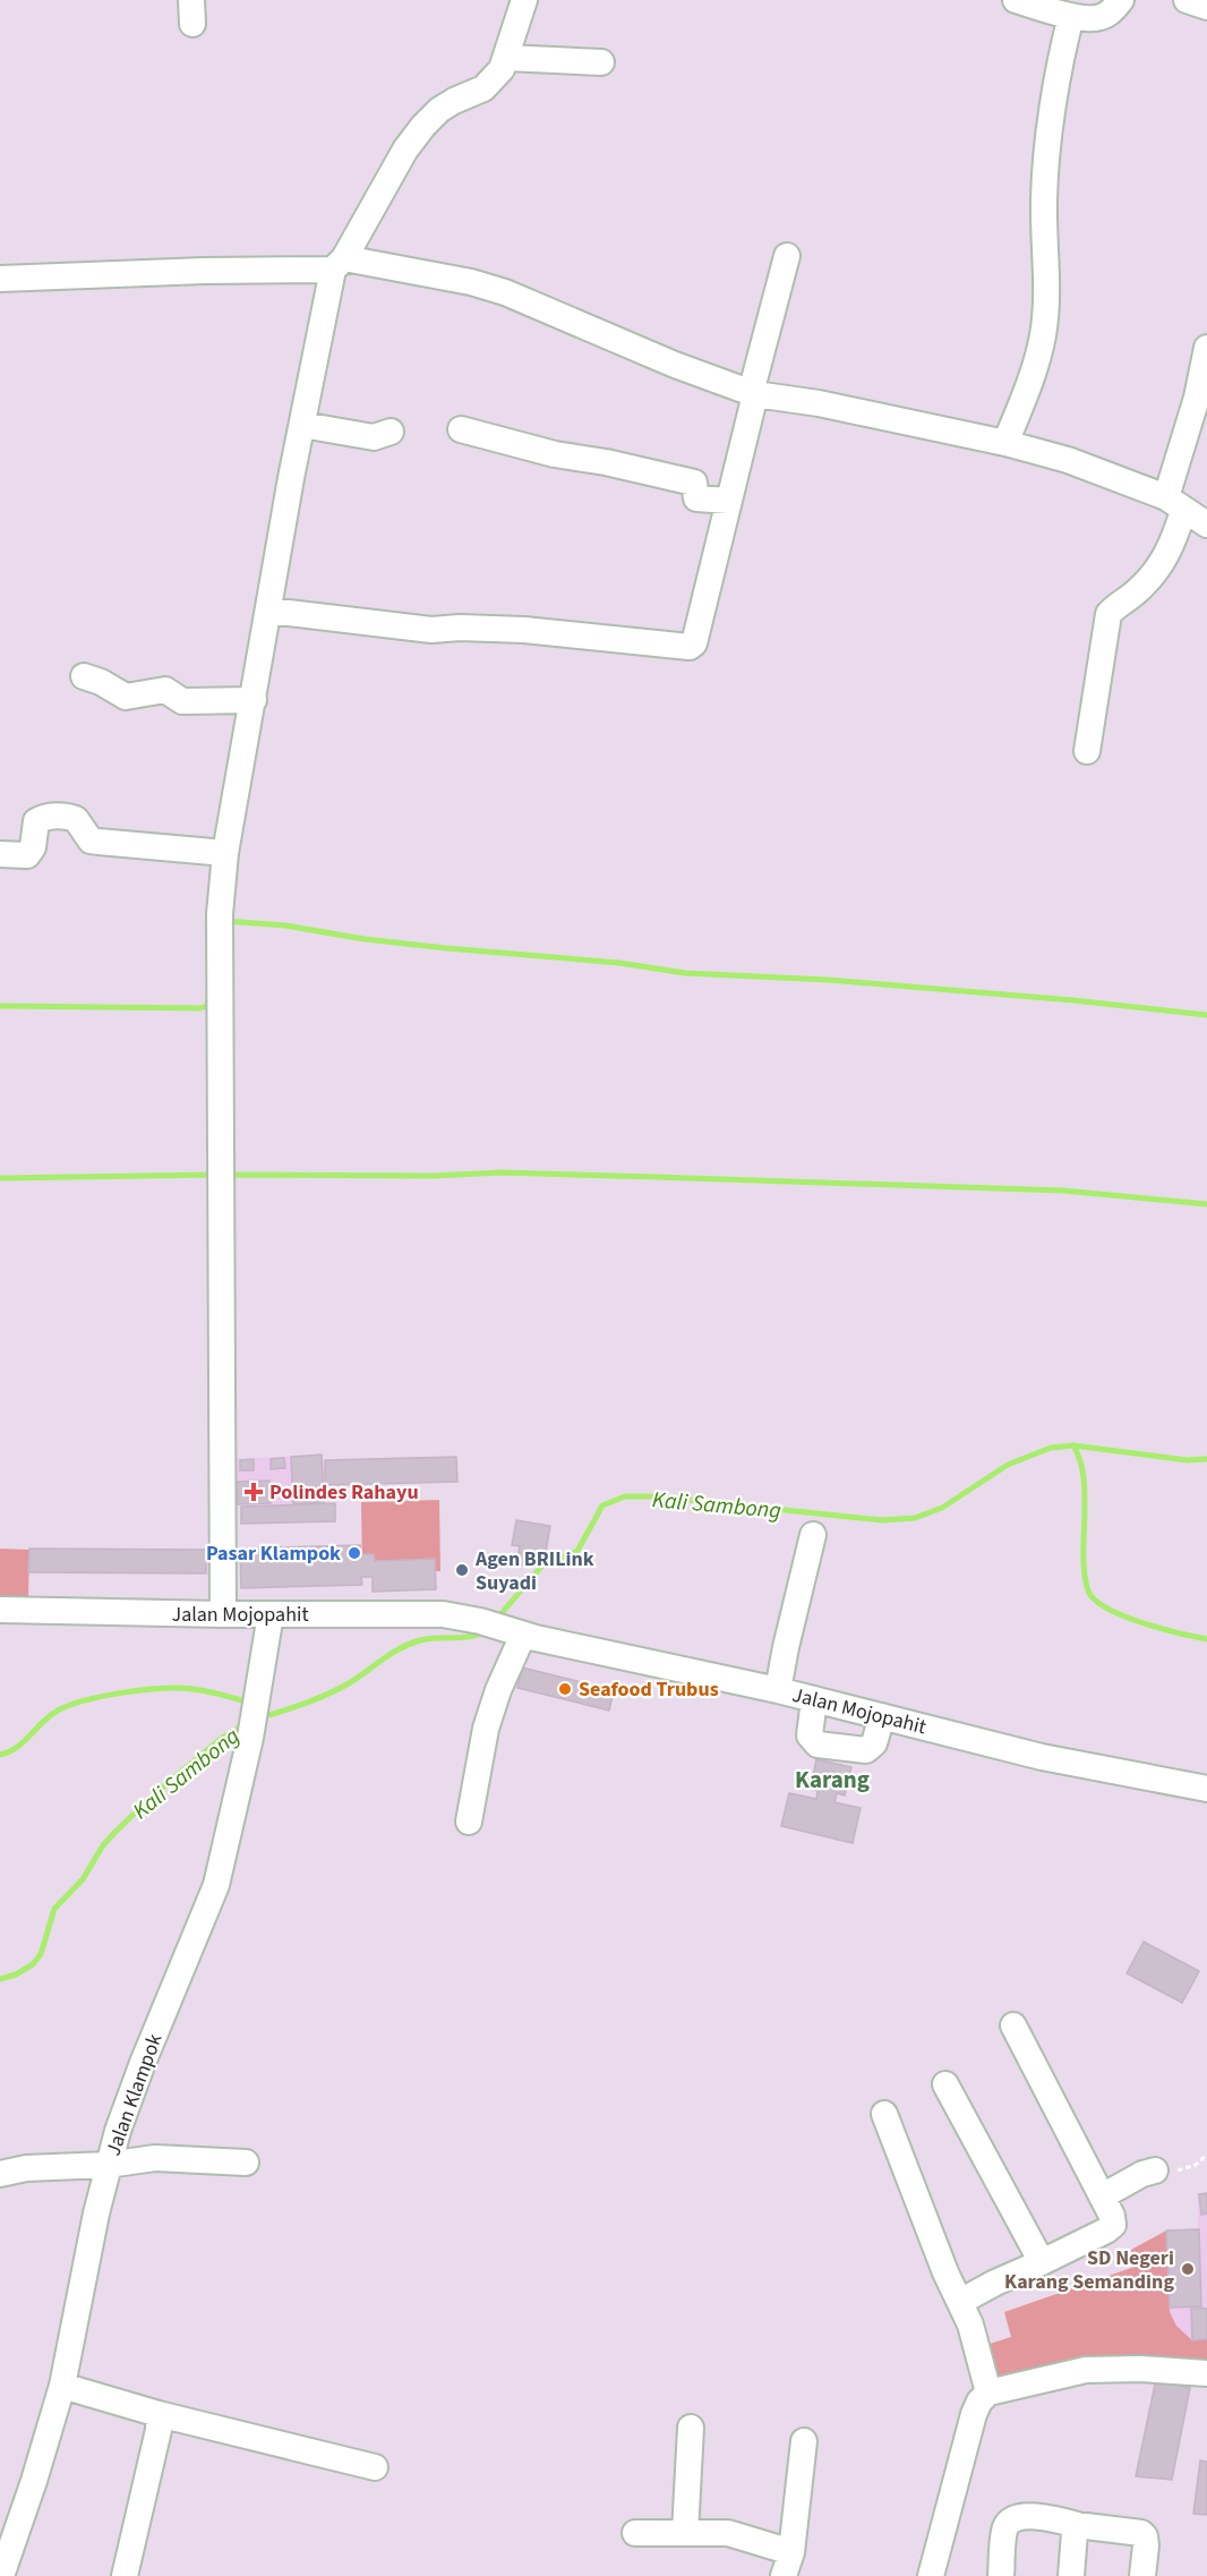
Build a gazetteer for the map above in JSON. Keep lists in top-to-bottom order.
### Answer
{
  "streets": {
    "street": ["Jalan Mojopahit", "Jalan Klampok"]
  },
  "crossings": [
    ["Jalan Mojopahit", "Jalan Klampok"]
  ],
  "districts": ["Karang"],
  "water": ["Kali Sambong"],
  "places": {
    "health": ["Polindes Rahayu"],
    "other": [
      "Pasar Klampok",
      "Agen BRILink Suyadi",
      "Seafood Trubus",
      "SD Negeri Karang Semanding"
    ]
  }
}
